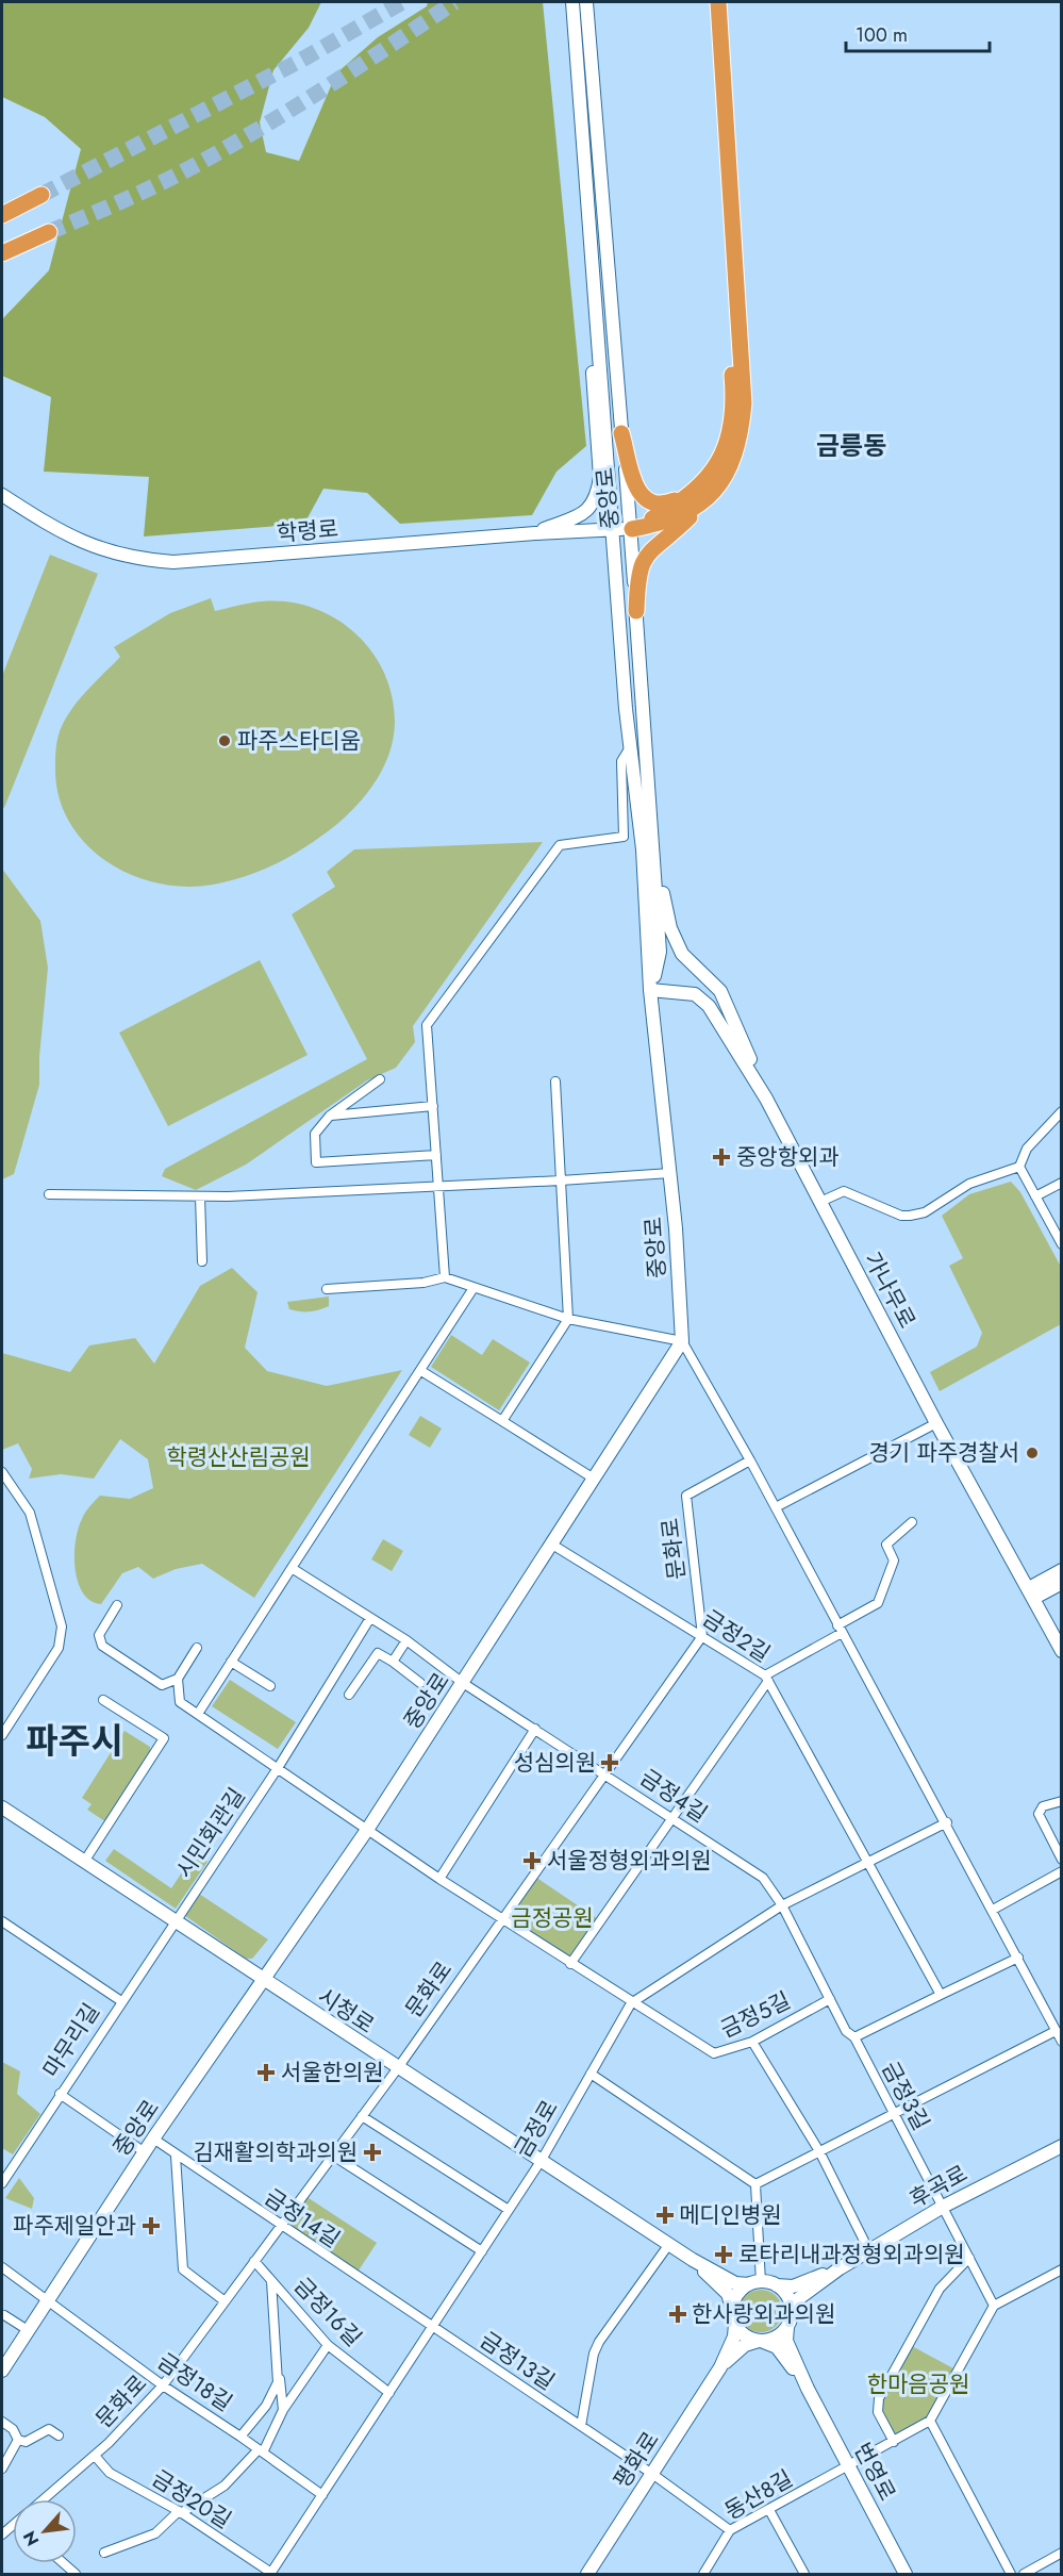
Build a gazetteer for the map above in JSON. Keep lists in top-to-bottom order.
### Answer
{
  "streets": {
    "main road": [
      "중앙로",
      "학령로",
      "가나무로",
      "시청로",
      "후곡로",
      "평화로",
      "번영로"
    ],
    "street": [
      "문화로",
      "금정2길",
      "금정4길",
      "시민회관길",
      "금정5길",
      "마무리길",
      "금정3길",
      "금정로",
      "금정14길",
      "금정16길",
      "금정13길",
      "금정18길",
      "동산8길",
      "금정20길"
    ]
  },
  "crossings": [
    ["중앙로", "학령로"],
    ["중앙로", "가나무로"],
    ["중앙로", "금정2길"],
    ["중앙로", "금정4길"],
    ["중앙로", "시청로"],
    ["중앙로", "금정5길"],
    ["중앙로", "금정14길"],
    ["중앙로", "금정18길"],
    ["문화로", "금정2길"],
    ["문화로", "금정4길"],
    ["문화로", "시청로"],
    ["문화로", "금정5길"],
    ["문화로", "금정14길"],
    ["문화로", "금정16길"],
    ["문화로", "금정18길"],
    ["문화로", "금정20길"],
    ["금정2길", "금정4길"],
    ["금정2길", "금정5길"],
    ["금정2길", "금정로"],
    ["금정4길", "시민회관길"],
    ["금정4길", "금정3길"],
    ["금정4길", "금정로"],
    ["시민회관길", "시청로"],
    ["시민회관길", "금정5길"],
    ["시민회관길", "마무리길"],
    ["시청로", "마무리길"],
    ["시청로", "금정로"],
    ["시청로", "금정13길"],
    ["금정5길", "금정3길"],
    ["금정5길", "금정로"],
    ["금정3길", "금정로"],
    ["금정3길", "후곡로"],
    ["금정로", "금정14길"],
    ["금정로", "금정16길"],
    ["금정로", "금정13길"],
    ["금정로", "금정18길"],
    ["금정로", "금정20길"],
    ["금정14길", "금정13길"],
    ["금정16길", "금정18길"],
    ["금정13길", "평화로"],
    ["금정13길", "동산8길"],
    ["번영로", "동산8길"]
  ],
  "districts": ["금릉동", "파주시"],
  "parks": ["학령산산림공원", "금정공원", "한마음공원"],
  "places": {
    "other": ["파주스타디움", "경기 파주경찰서"],
    "health": [
      "중앙항외과",
      "성심의원",
      "서울정형외과의원",
      "서울한의원",
      "김재활의학과의원",
      "메디인병원",
      "파주제일안과",
      "로타리내과정형외과의원",
      "한사랑외과의원"
    ]
  },
  "scale_bar": "100 m",
  "north": "bottom left"
}
